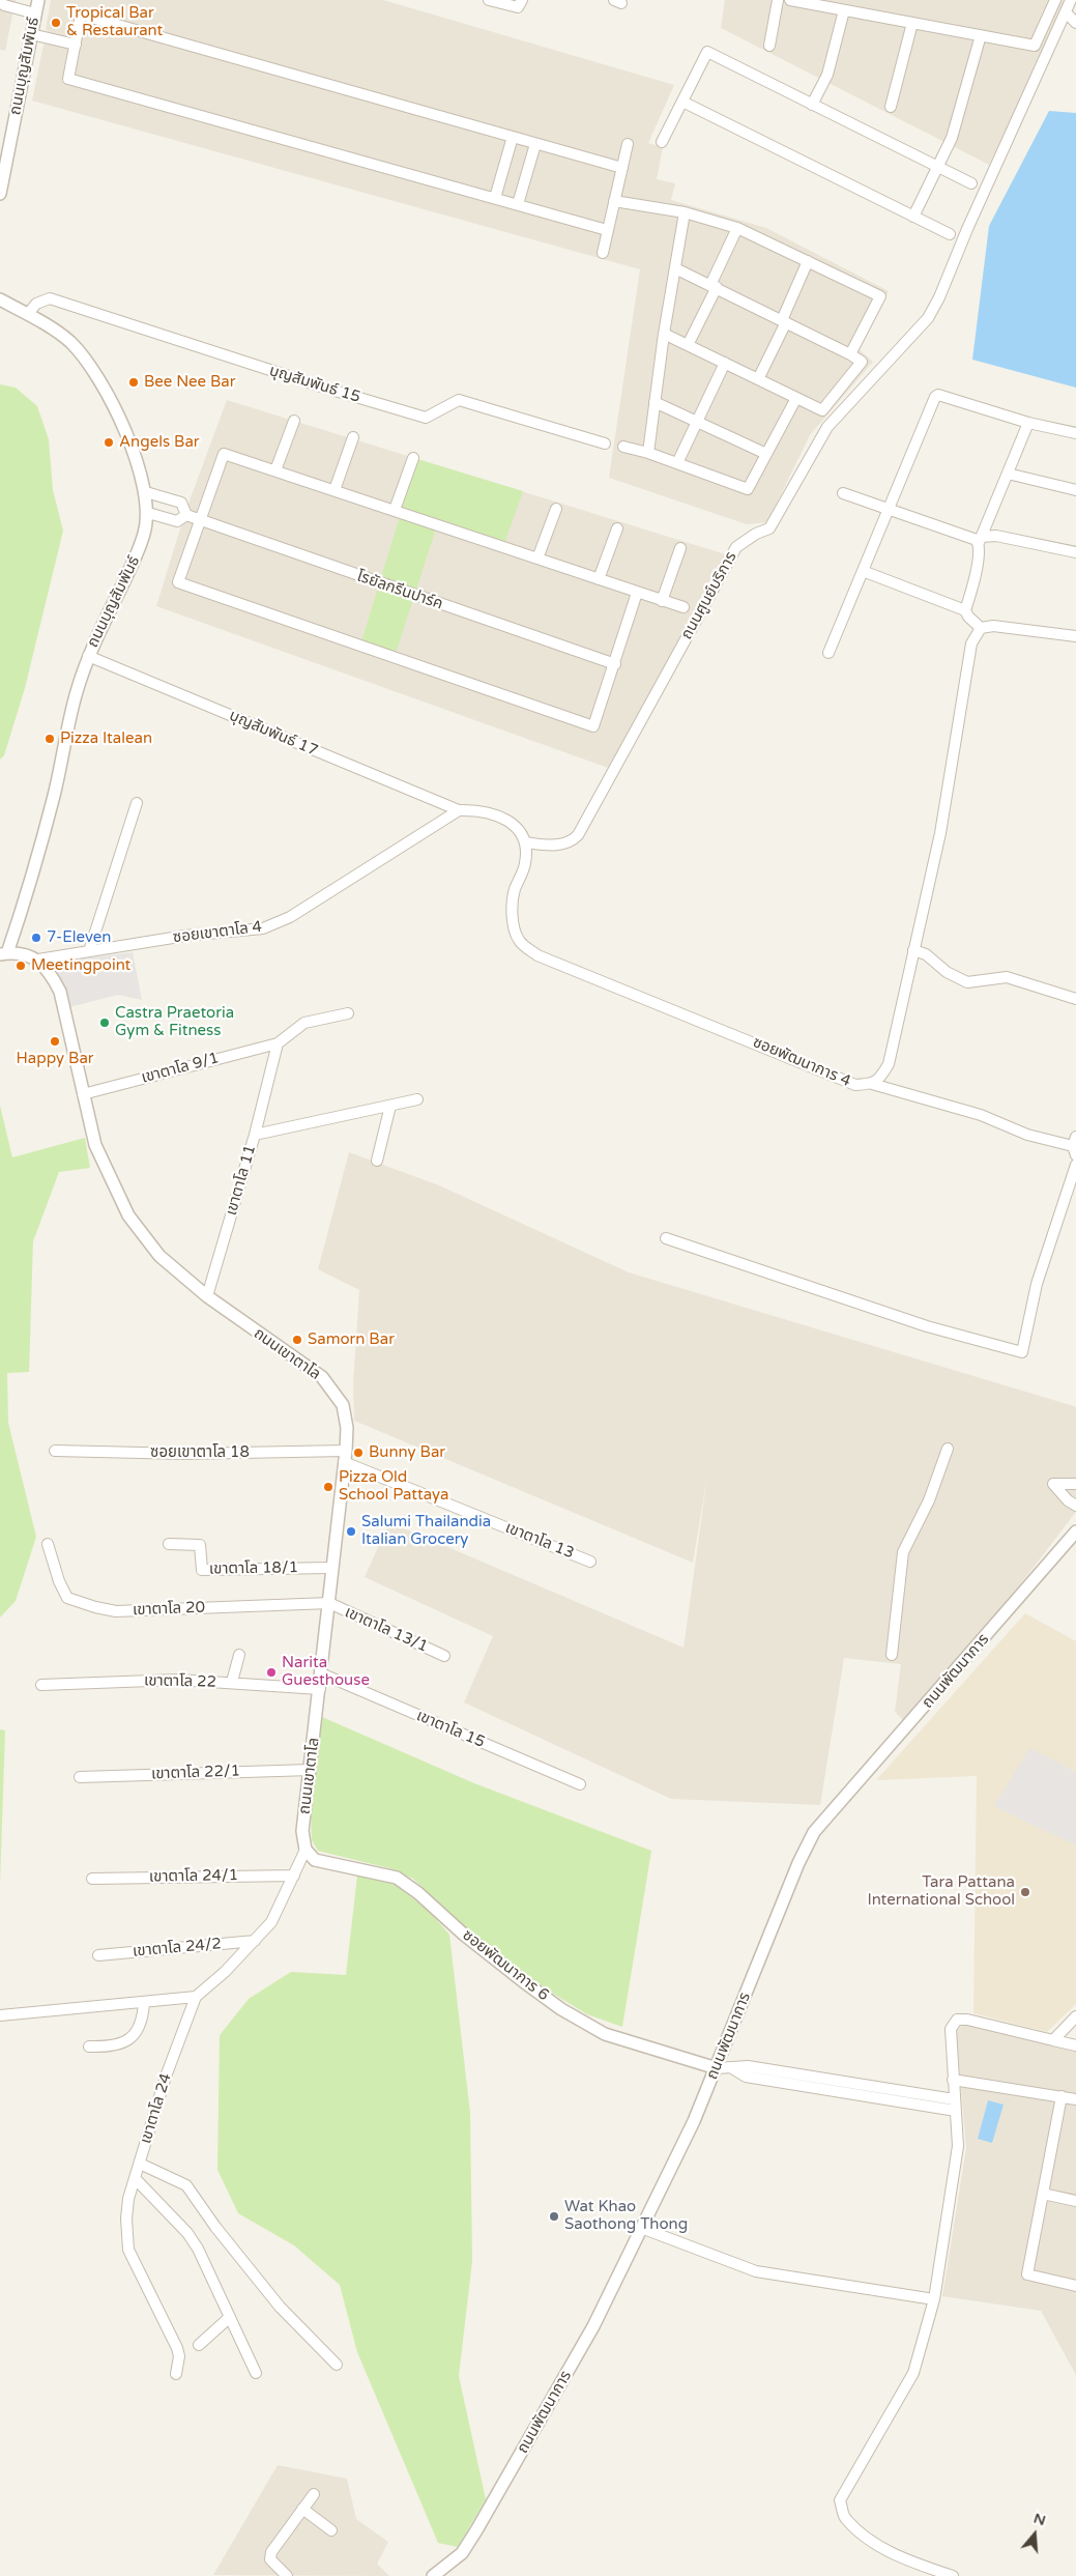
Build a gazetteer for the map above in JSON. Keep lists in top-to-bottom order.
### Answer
{
  "streets": {
    "street": [
      "ถนนบุญสัมพันธ์",
      "บุญสัมพันธ์ 15",
      "โรยัลกรีนปาร์ค",
      "ถนนศูนย์บริการ",
      "บุญสัมพันธ์ 17",
      "ซอยเขาตาโล 4",
      "ซอยพัฒนาการ 4",
      "เขาตาโล 9/1",
      "เขาตาโล 11",
      "ถนนเขาตาโล",
      "ซอยเขาตาโล 18",
      "เขาตาโล 13",
      "เขาตาโล 18/1",
      "เขาตาโล 20",
      "เขาตาโล 13/1",
      "ถนนพัฒนาการ",
      "เขาตาโล 22",
      "เขาตาโล 15",
      "เขาตาโล 22/1",
      "เขาตาโล 24/1",
      "เขาตาโล 24/2",
      "ซอยพัฒนาการ 6",
      "เขาตาโล 24"
    ]
  },
  "crossings": [
    ["ถนนบุญสัมพันธ์", "บุญสัมพันธ์ 15"],
    ["ถนนบุญสัมพันธ์", "โรยัลกรีนปาร์ค"],
    ["ถนนบุญสัมพันธ์", "บุญสัมพันธ์ 17"],
    ["ถนนศูนย์บริการ", "ซอยพัฒนาการ 4"],
    ["บุญสัมพันธ์ 17", "ซอยเขาตาโล 4"],
    ["ซอยเขาตาโล 4", "ถนนเขาตาโล"],
    ["เขาตาโล 9/1", "ถนนเขาตาโล"],
    ["เขาตาโล 11", "ถนนเขาตาโล"],
    ["ถนนเขาตาโล", "ซอยเขาตาโล 18"],
    ["ถนนเขาตาโล", "เขาตาโล 13"],
    ["ถนนเขาตาโล", "เขาตาโล 18/1"],
    ["ถนนเขาตาโล", "เขาตาโล 20"],
    ["ถนนเขาตาโล", "เขาตาโล 13/1"],
    ["ถนนเขาตาโล", "เขาตาโล 22"],
    ["ถนนเขาตาโล", "เขาตาโล 15"],
    ["ถนนเขาตาโล", "เขาตาโล 22/1"],
    ["ถนนเขาตาโล", "ซอยพัฒนาการ 6"],
    ["ถนนเขาตาโล", "เขาตาโล 24"],
    ["ซอยเขาตาโล 18", "เขาตาโล 13"],
    ["เขาตาโล 20", "เขาตาโล 13/1"],
    ["ถนนพัฒนาการ", "ซอยพัฒนาการ 6"],
    ["เขาตาโล 24/1", "เขาตาโล 24"],
    ["เขาตาโล 24/2", "เขาตาโล 24"],
    ["ซอยพัฒนาการ 6", "เขาตาโล 24"]
  ],
  "places": [
    "Tropical Bar & Restaurant",
    "Bee Nee Bar",
    "Angels Bar",
    "Pizza Italean",
    "7-Eleven",
    "Meetingpoint",
    "Castra Praetoria Gym & Fitness",
    "Happy Bar",
    "Samorn Bar",
    "Bunny Bar",
    "Pizza Old School Pattaya",
    "Salumi Thailandia Italian Grocery",
    "Narita Guesthouse",
    "Tara Pattana International School",
    "Wat Khao Saothong Thong"
  ],
  "north": "top"
}
